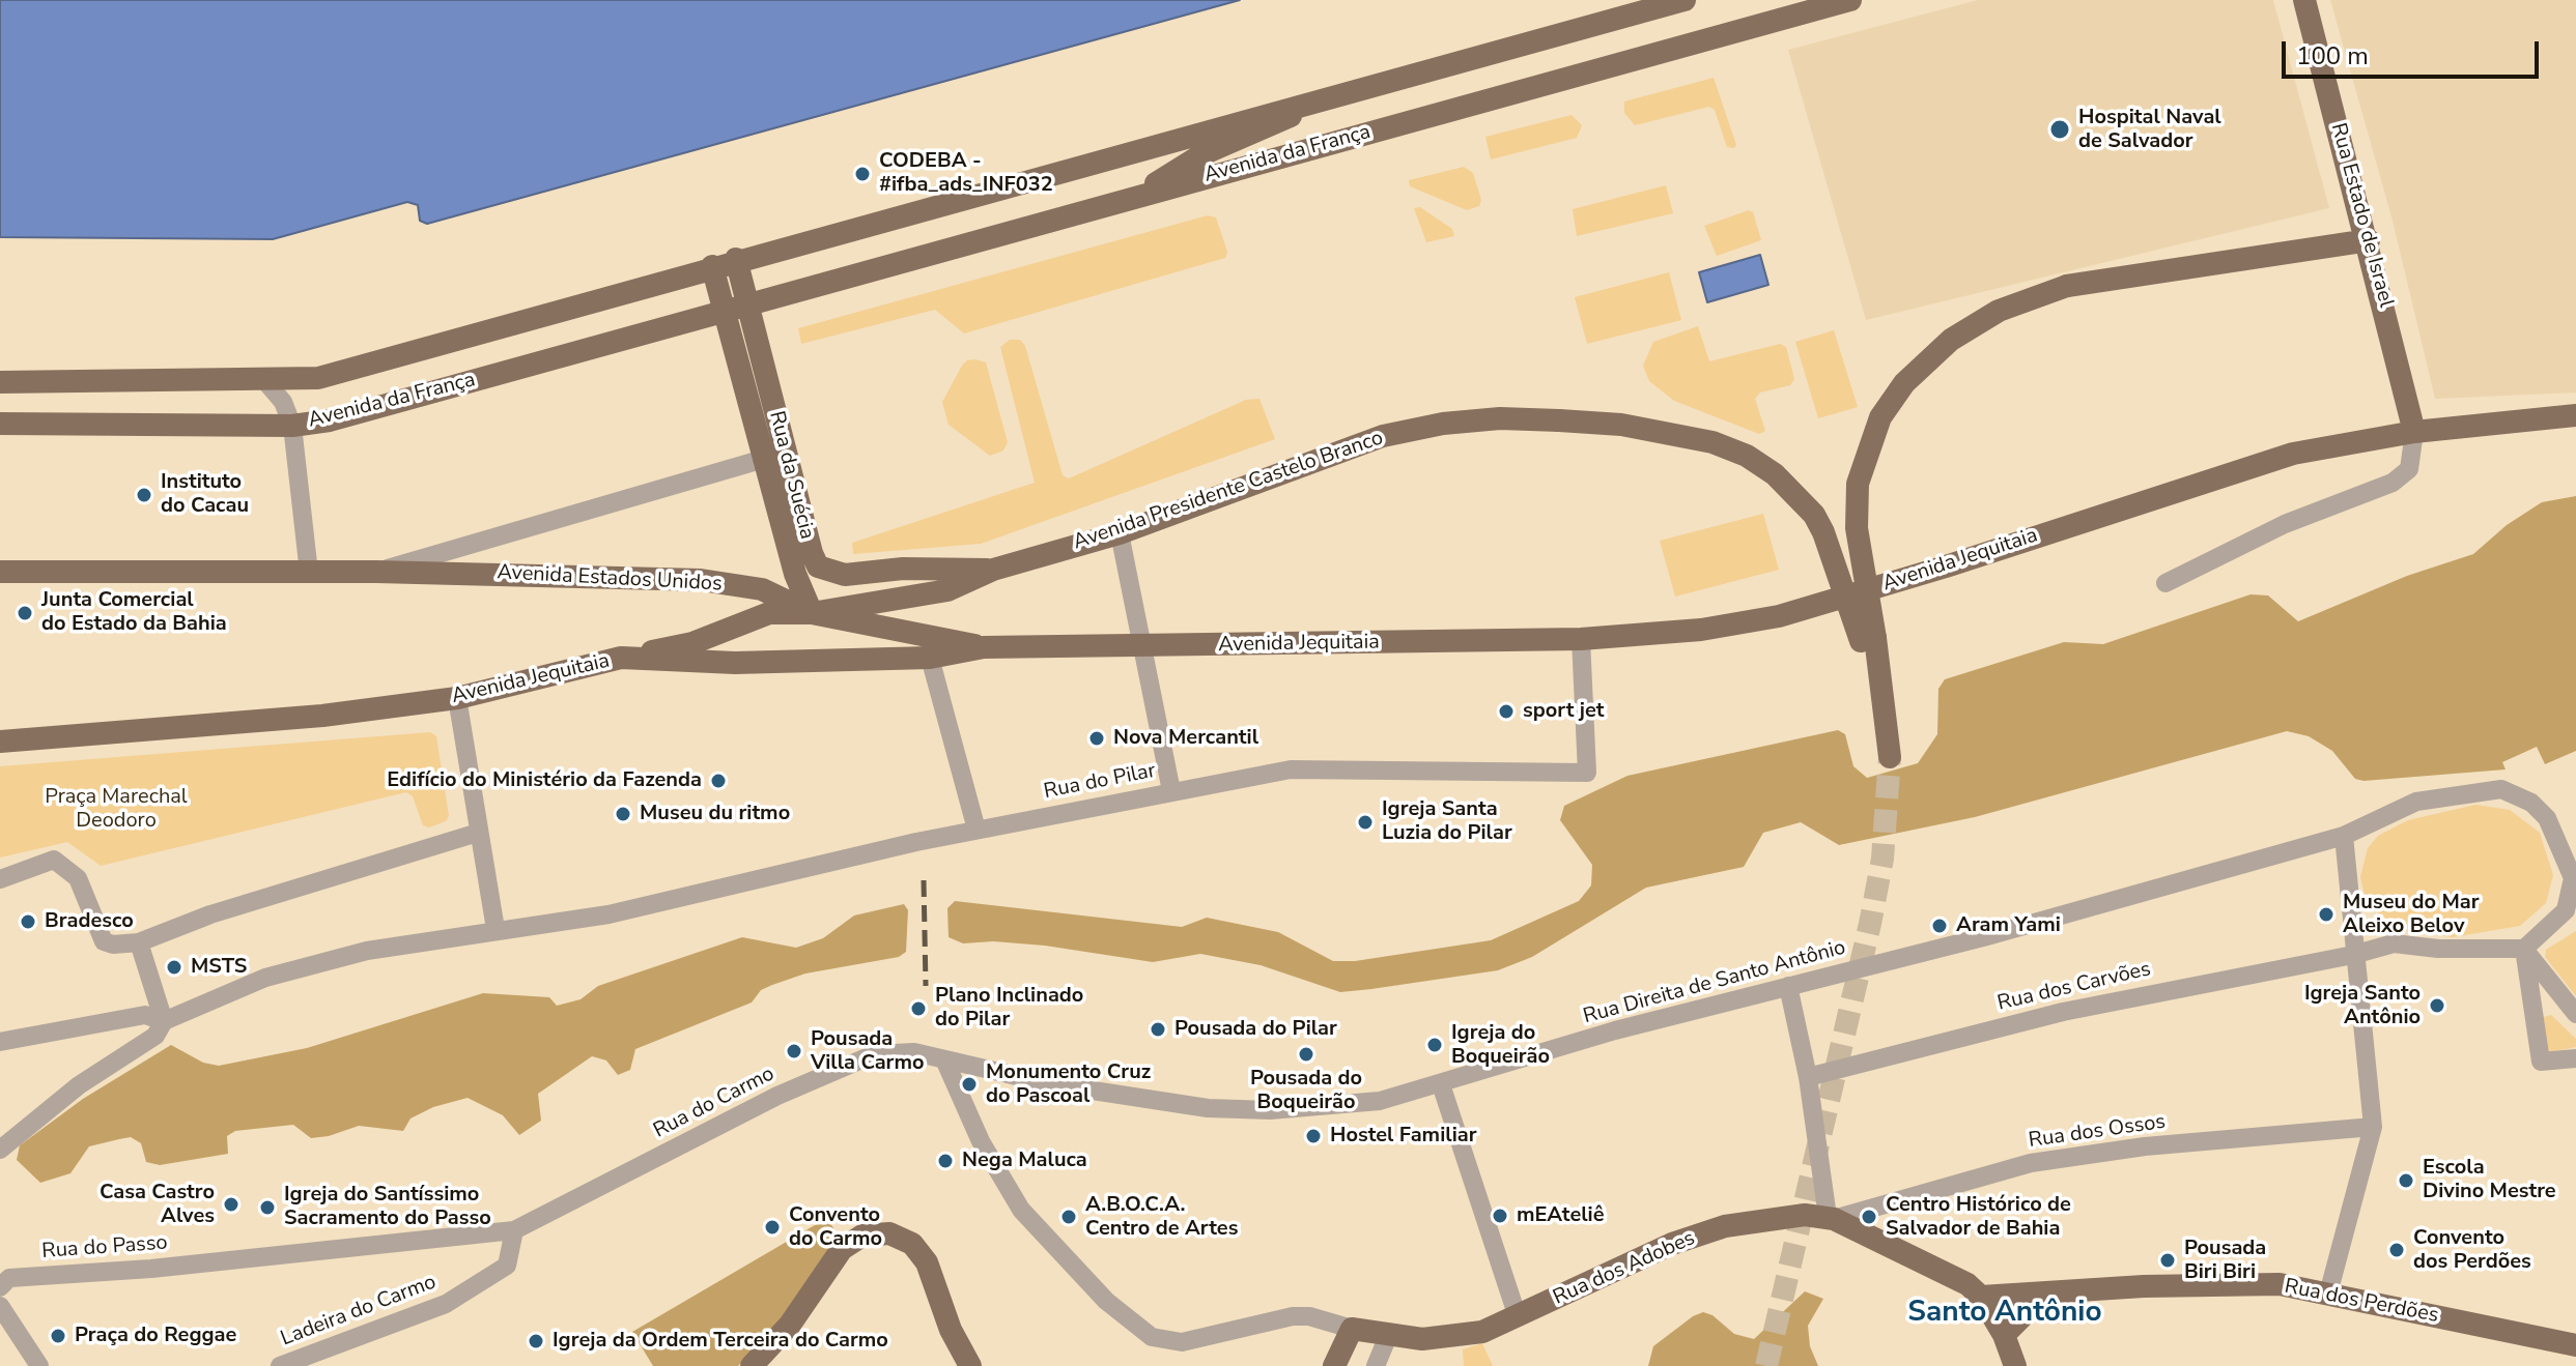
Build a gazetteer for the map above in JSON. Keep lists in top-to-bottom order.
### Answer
{
  "streets": {
    "main road": [
      "Avenida da França",
      "Rua Estado de Israel",
      "Rua da Suécia",
      "Avenida Presidente Castelo Branco",
      "Avenida Jequitaia",
      "Avenida Estados Unidos",
      "Rua dos Adobes",
      "Rua dos Perdões"
    ],
    "street": [
      "Rua do Pilar",
      "Rua Direita de Santo Antônio",
      "Rua dos Carvões",
      "Rua do Carmo",
      "Rua dos Ossos",
      "Rua do Passo",
      "Ladeira do Carmo"
    ]
  },
  "crossings": [
    ["Avenida da França", "Rua da Suécia"],
    ["Rua Estado de Israel", "Avenida Presidente Castelo Branco"],
    ["Rua Estado de Israel", "Avenida Jequitaia"],
    ["Rua da Suécia", "Avenida Presidente Castelo Branco"],
    ["Rua da Suécia", "Avenida Estados Unidos"],
    ["Avenida Presidente Castelo Branco", "Avenida Jequitaia"],
    ["Avenida Presidente Castelo Branco", "Avenida Estados Unidos"],
    ["Avenida Jequitaia", "Avenida Estados Unidos"],
    ["Avenida Jequitaia", "Rua do Pilar"],
    ["Rua Direita de Santo Antônio", "Rua do Carmo"],
    ["Rua do Carmo", "Rua do Passo"],
    ["Rua do Carmo", "Ladeira do Carmo"],
    ["Rua dos Ossos", "Rua dos Adobes"],
    ["Rua do Passo", "Ladeira do Carmo"],
    ["Rua dos Adobes", "Rua dos Perdões"]
  ],
  "districts": ["Santo Antônio"],
  "parks": ["Praça Marechal Deodoro"],
  "places": [
    "Hospital Naval de Salvador",
    "CODEBA - #ifba_ads_INF032",
    "Instituto do Cacau",
    "Junta Comercial do Estado da Bahia",
    "sport jet",
    "Nova Mercantil",
    "Edifício do Ministério da Fazenda",
    "Museu du ritmo",
    "Igreja Santa Luzia do Pilar",
    "Museu do Mar Aleixo Belov",
    "Bradesco",
    "Aram Yami",
    "MSTS",
    "Igreja Santo Antônio",
    "Plano Inclinado do Pilar",
    "Pousada do Pilar",
    "Igreja do Boqueirão",
    "Pousada Villa Carmo",
    "Pousada do Boqueirão",
    "Monumento Cruz do Pascoal",
    "Hostel Familiar",
    "Nega Maluca",
    "Escola Divino Mestre",
    "Casa Castro Alves",
    "Igreja do Santíssimo Sacramento do Passo",
    "mEAteliê",
    "A.B.O.C.A. Centro de Artes",
    "Centro Histórico de Salvador de Bahia",
    "Convento do Carmo",
    "Convento dos Perdões",
    "Pousada Biri Biri",
    "Praça do Reggae",
    "Igreja da Ordem Terceira do Carmo"
  ],
  "scale_bar": "100 m"
}
